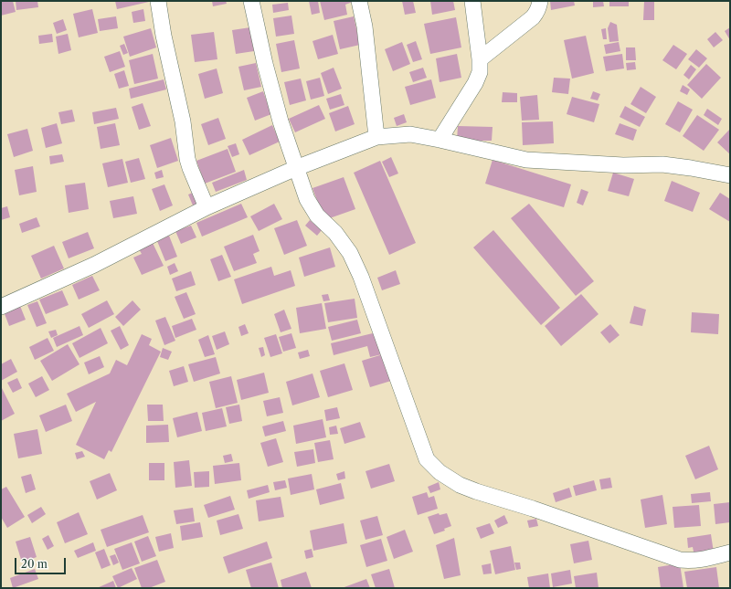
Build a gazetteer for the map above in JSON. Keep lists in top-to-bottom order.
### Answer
{
  "scale_bar": "20 m"
}
